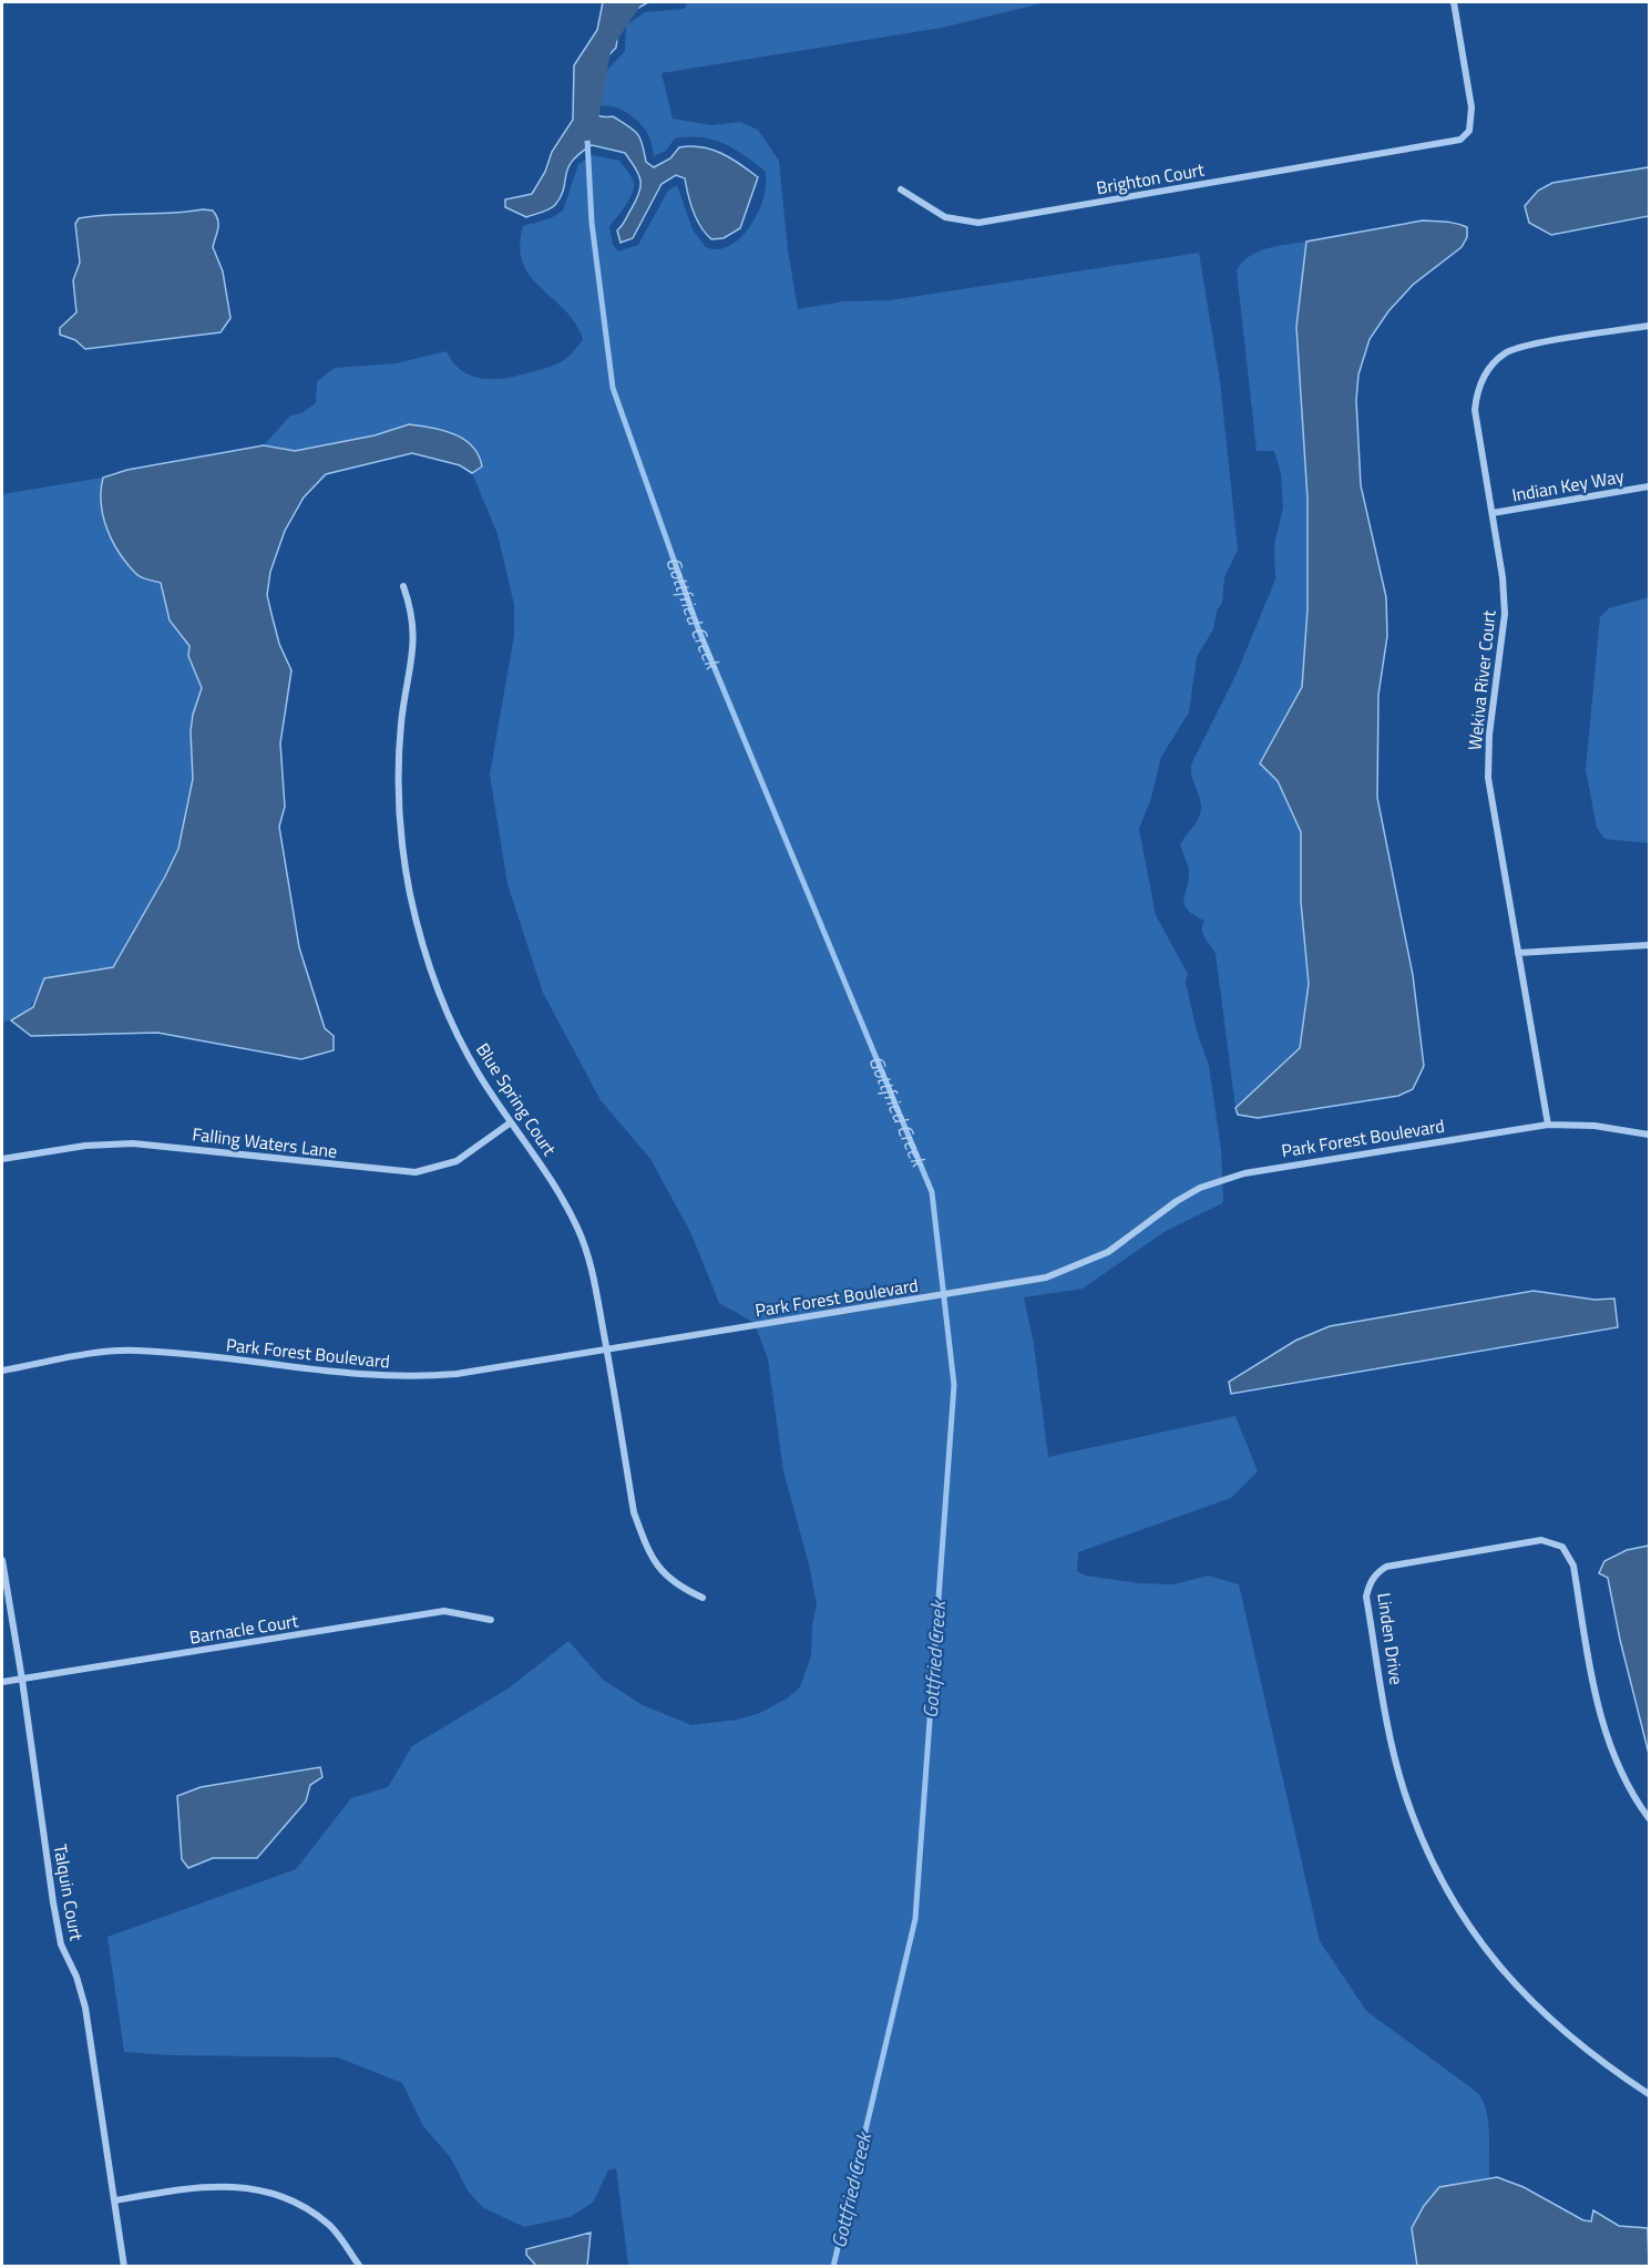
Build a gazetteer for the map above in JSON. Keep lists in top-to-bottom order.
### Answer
{
  "streets": {
    "street": [
      "Brighton Court",
      "Indian Key Way",
      "Wekiva River Court",
      "Blue Spring Court",
      "Park Forest Boulevard",
      "Falling Waters Lane",
      "Barnacle Court",
      "Linden Drive",
      "Talquin Court"
    ]
  },
  "crossings": [
    ["Indian Key Way", "Wekiva River Court"],
    ["Wekiva River Court", "Park Forest Boulevard"],
    ["Blue Spring Court", "Park Forest Boulevard"],
    ["Blue Spring Court", "Falling Waters Lane"],
    ["Barnacle Court", "Talquin Court"]
  ],
  "water": ["Gottfried Creek"]
}
